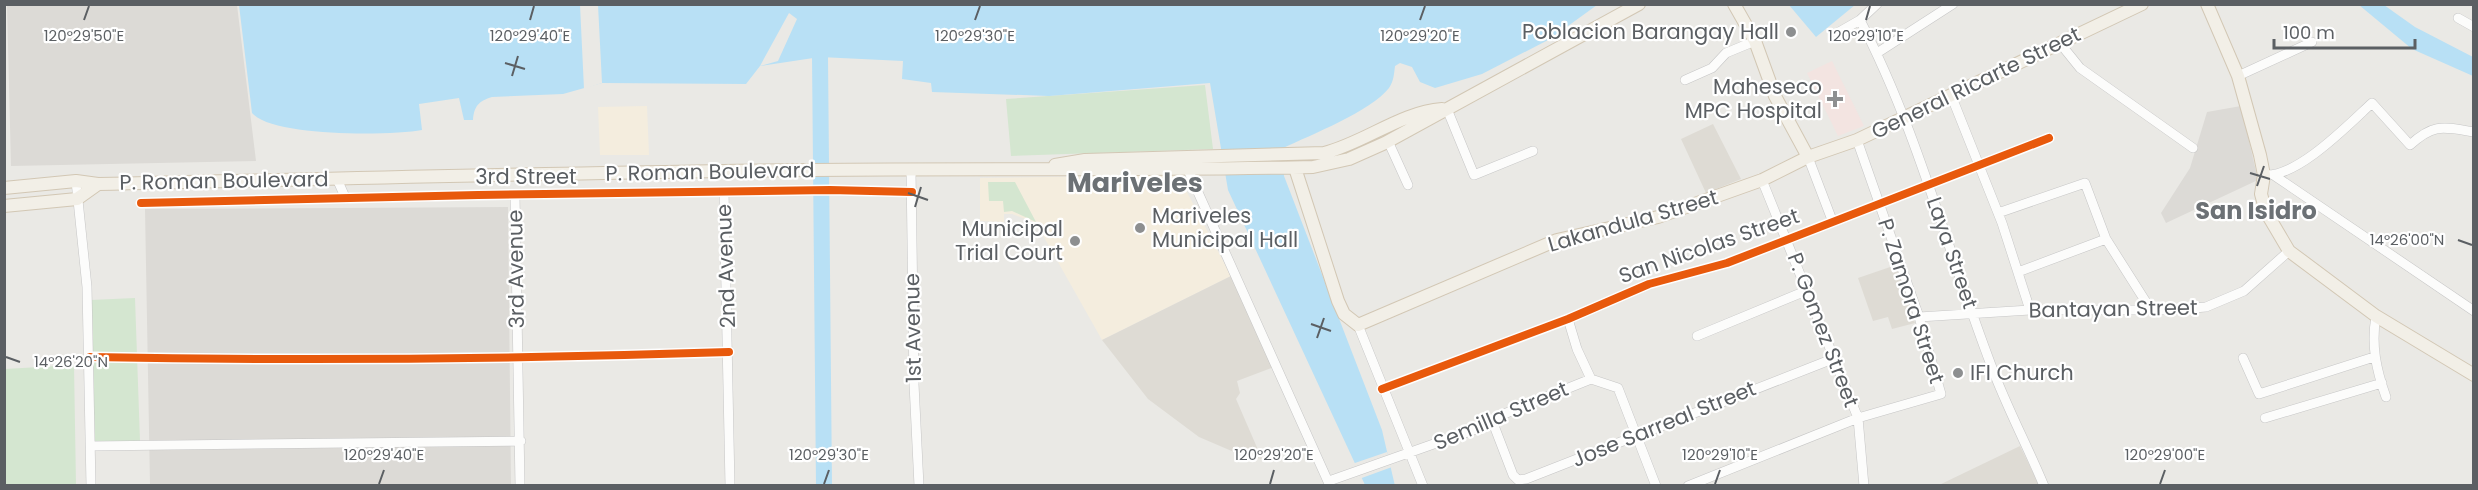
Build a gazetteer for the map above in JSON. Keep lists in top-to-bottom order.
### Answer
{
  "streets": {
    "main road": ["General Ricarte Street", "P. Roman Boulevard", "Lakandula Street"],
    "street": [
      "3rd Street",
      "San Nicolas Street",
      "Laya Street",
      "2nd Avenue",
      "3rd Avenue",
      "P. Zamora Street",
      "Bantayan Street",
      "1st Avenue",
      "P. Gomez Street",
      "Semilla Street",
      "Jose Sarreal Street"
    ]
  },
  "crossings": [
    ["General Ricarte Street", "Lakandula Street"],
    ["General Ricarte Street", "Laya Street"],
    ["General Ricarte Street", "P. Zamora Street"],
    ["P. Roman Boulevard", "1st Avenue"],
    ["3rd Street", "2nd Avenue"],
    ["3rd Street", "3rd Avenue"],
    ["3rd Street", "1st Avenue"],
    ["Lakandula Street", "P. Gomez Street"],
    ["San Nicolas Street", "Laya Street"],
    ["San Nicolas Street", "P. Zamora Street"],
    ["San Nicolas Street", "P. Gomez Street"],
    ["Laya Street", "Bantayan Street"],
    ["P. Zamora Street", "Bantayan Street"],
    ["P. Zamora Street", "P. Gomez Street"],
    ["P. Gomez Street", "Jose Sarreal Street"],
    ["Semilla Street", "Jose Sarreal Street"]
  ],
  "districts": ["Mariveles", "San Isidro"],
  "places": {
    "other": [
      "Poblacion Barangay Hall",
      "Mariveles Municipal Hall",
      "Municipal Trial Court",
      "IFI Church"
    ],
    "health": ["Maheseco MPC Hospital"]
  },
  "scale_bar": "100 m",
  "coordinates": [
    "120°29'50\"E",
    "120°29'40\"E",
    "120°29'30\"E",
    "120°29'20\"E",
    "120°29'10\"E",
    "14°26'00\"N",
    "14°26'20\"N",
    "120°29'00\"E"
  ]
}
